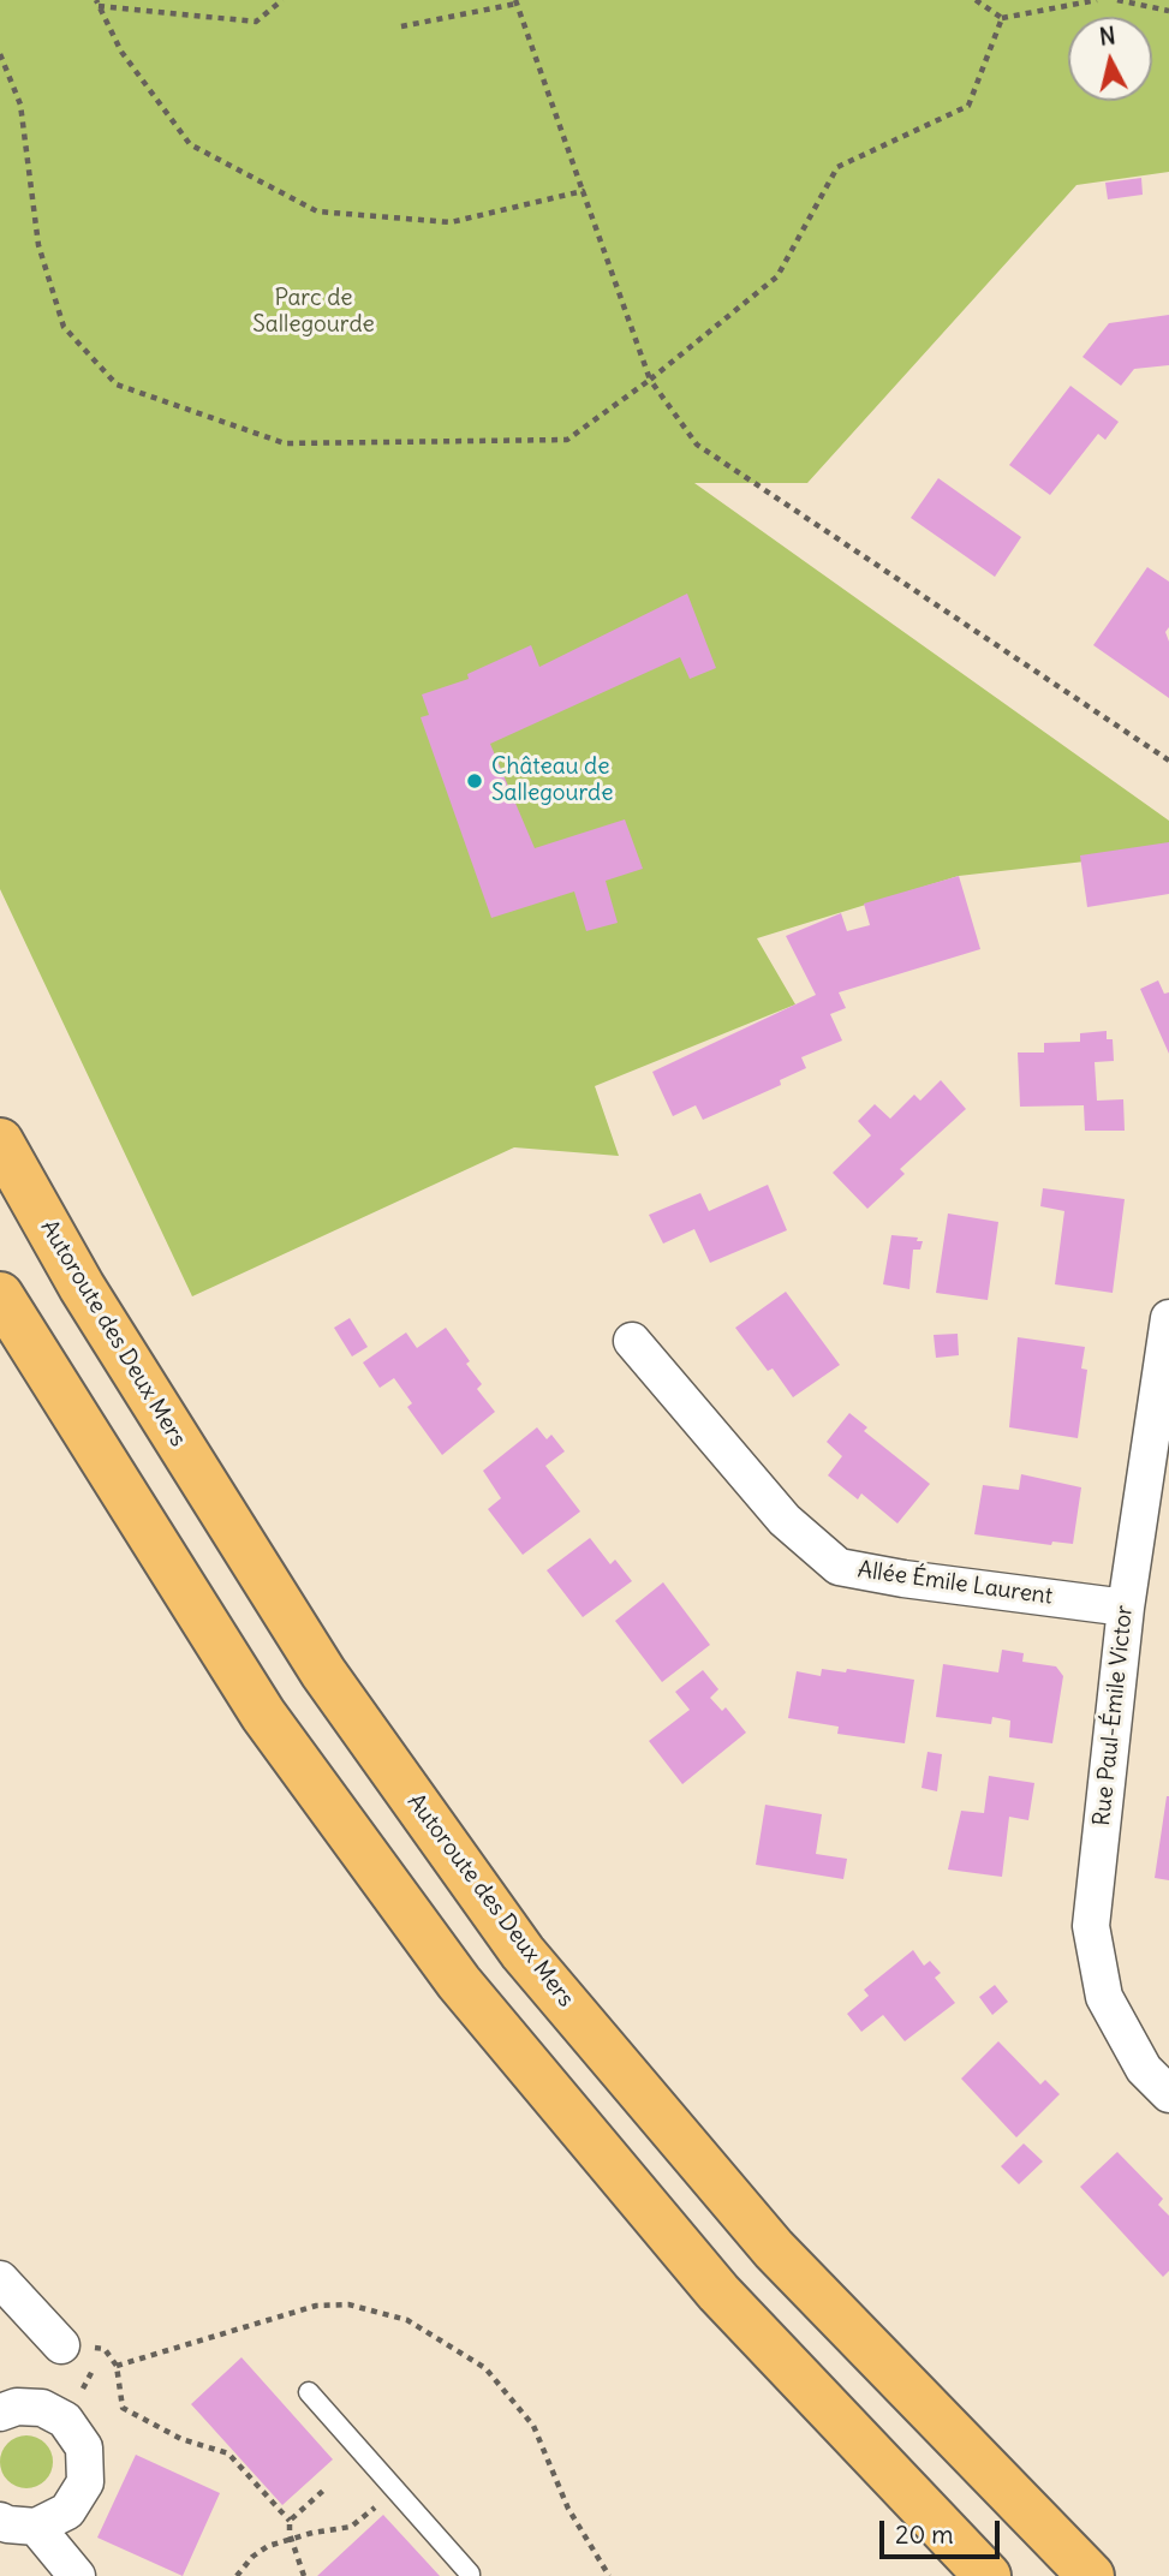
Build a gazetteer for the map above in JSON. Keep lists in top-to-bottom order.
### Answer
{
  "streets": {
    "highway": ["Autoroute des Deux Mers"],
    "street": ["Allée Émile Laurent", "Rue Paul-Émile Victor"]
  },
  "crossings": [
    ["Allée Émile Laurent", "Rue Paul-Émile Victor"]
  ],
  "parks": ["Parc de Sallegourde"],
  "places": ["Château de Sallegourde"],
  "scale_bar": "20 m",
  "north": "top"
}
